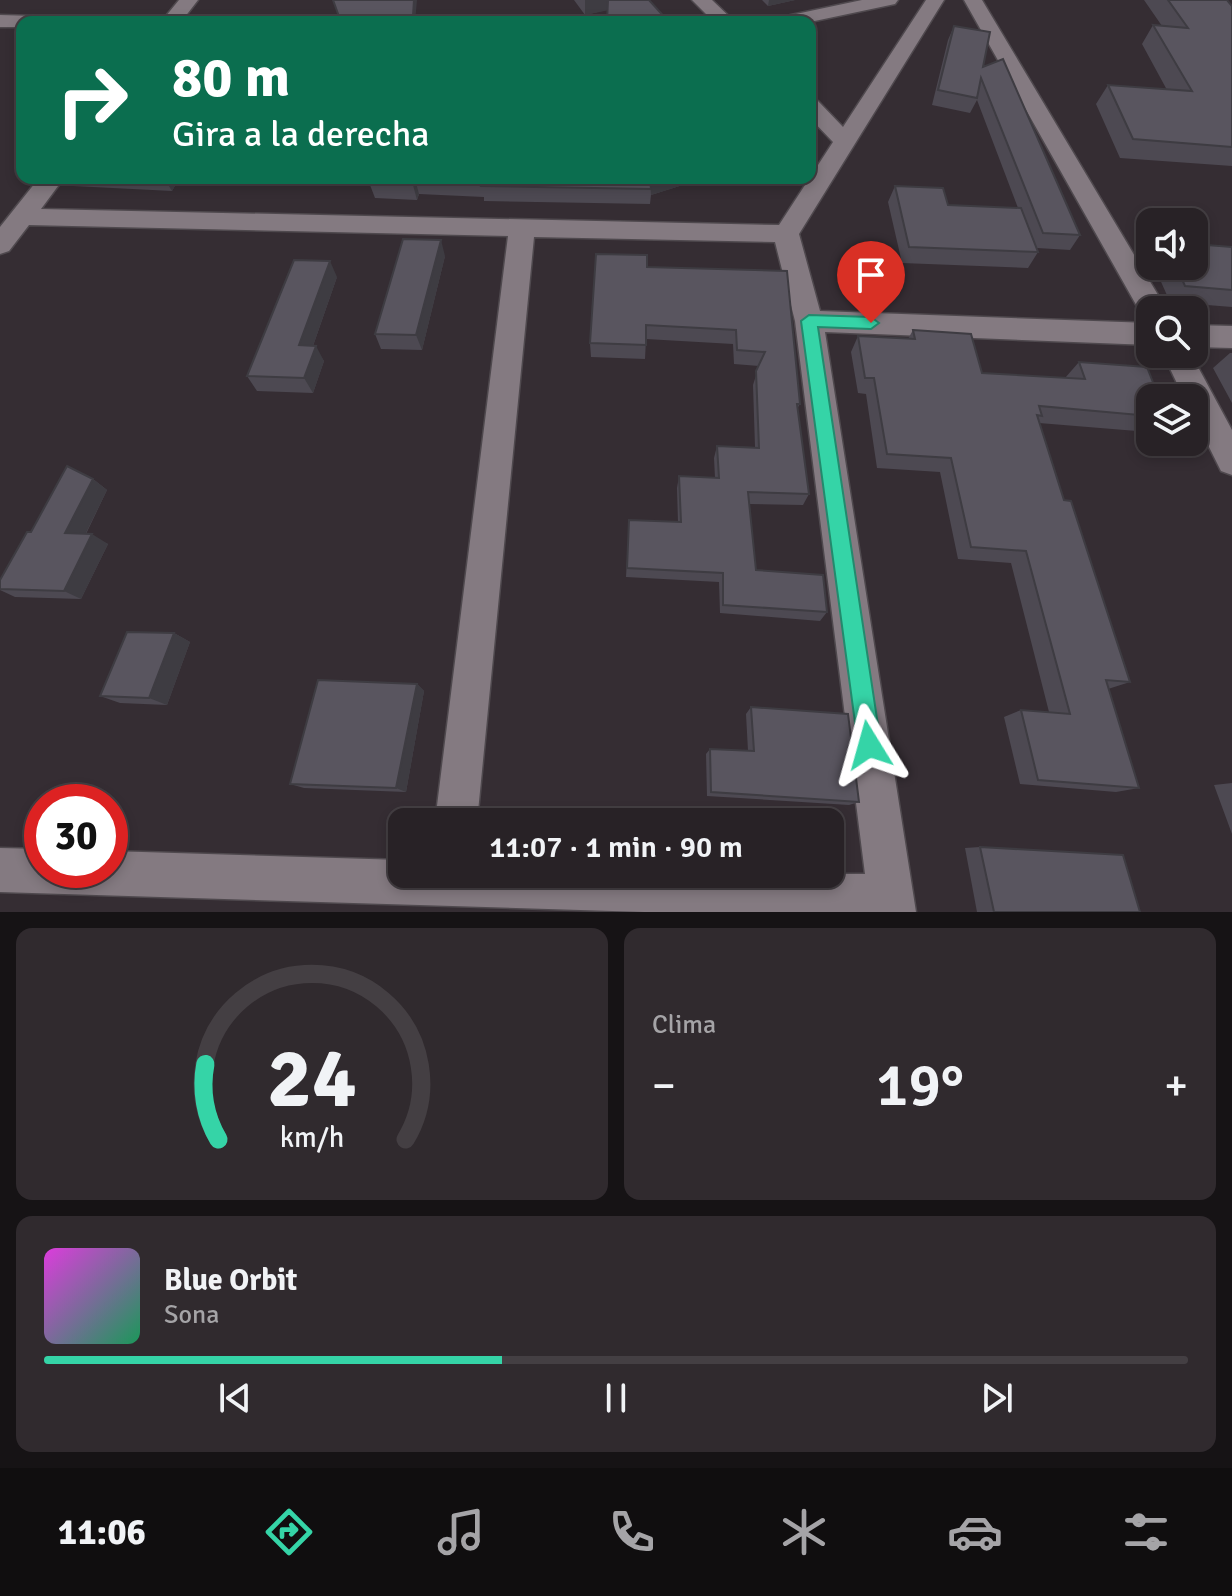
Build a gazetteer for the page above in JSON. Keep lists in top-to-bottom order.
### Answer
{
  "page": {
    "turn": ["80 m", "Gira a la derecha"],
    "limit": "30",
    "trip": "11:07 · 1 min · 90 m",
    "tile": "Clima",
    "heat": ["−", "19°", "+"],
    "song": ["Blue Orbit", "Sona"],
    "tabs": "11:06",
    "gauge": ["24", "km/h"]
  }
}
